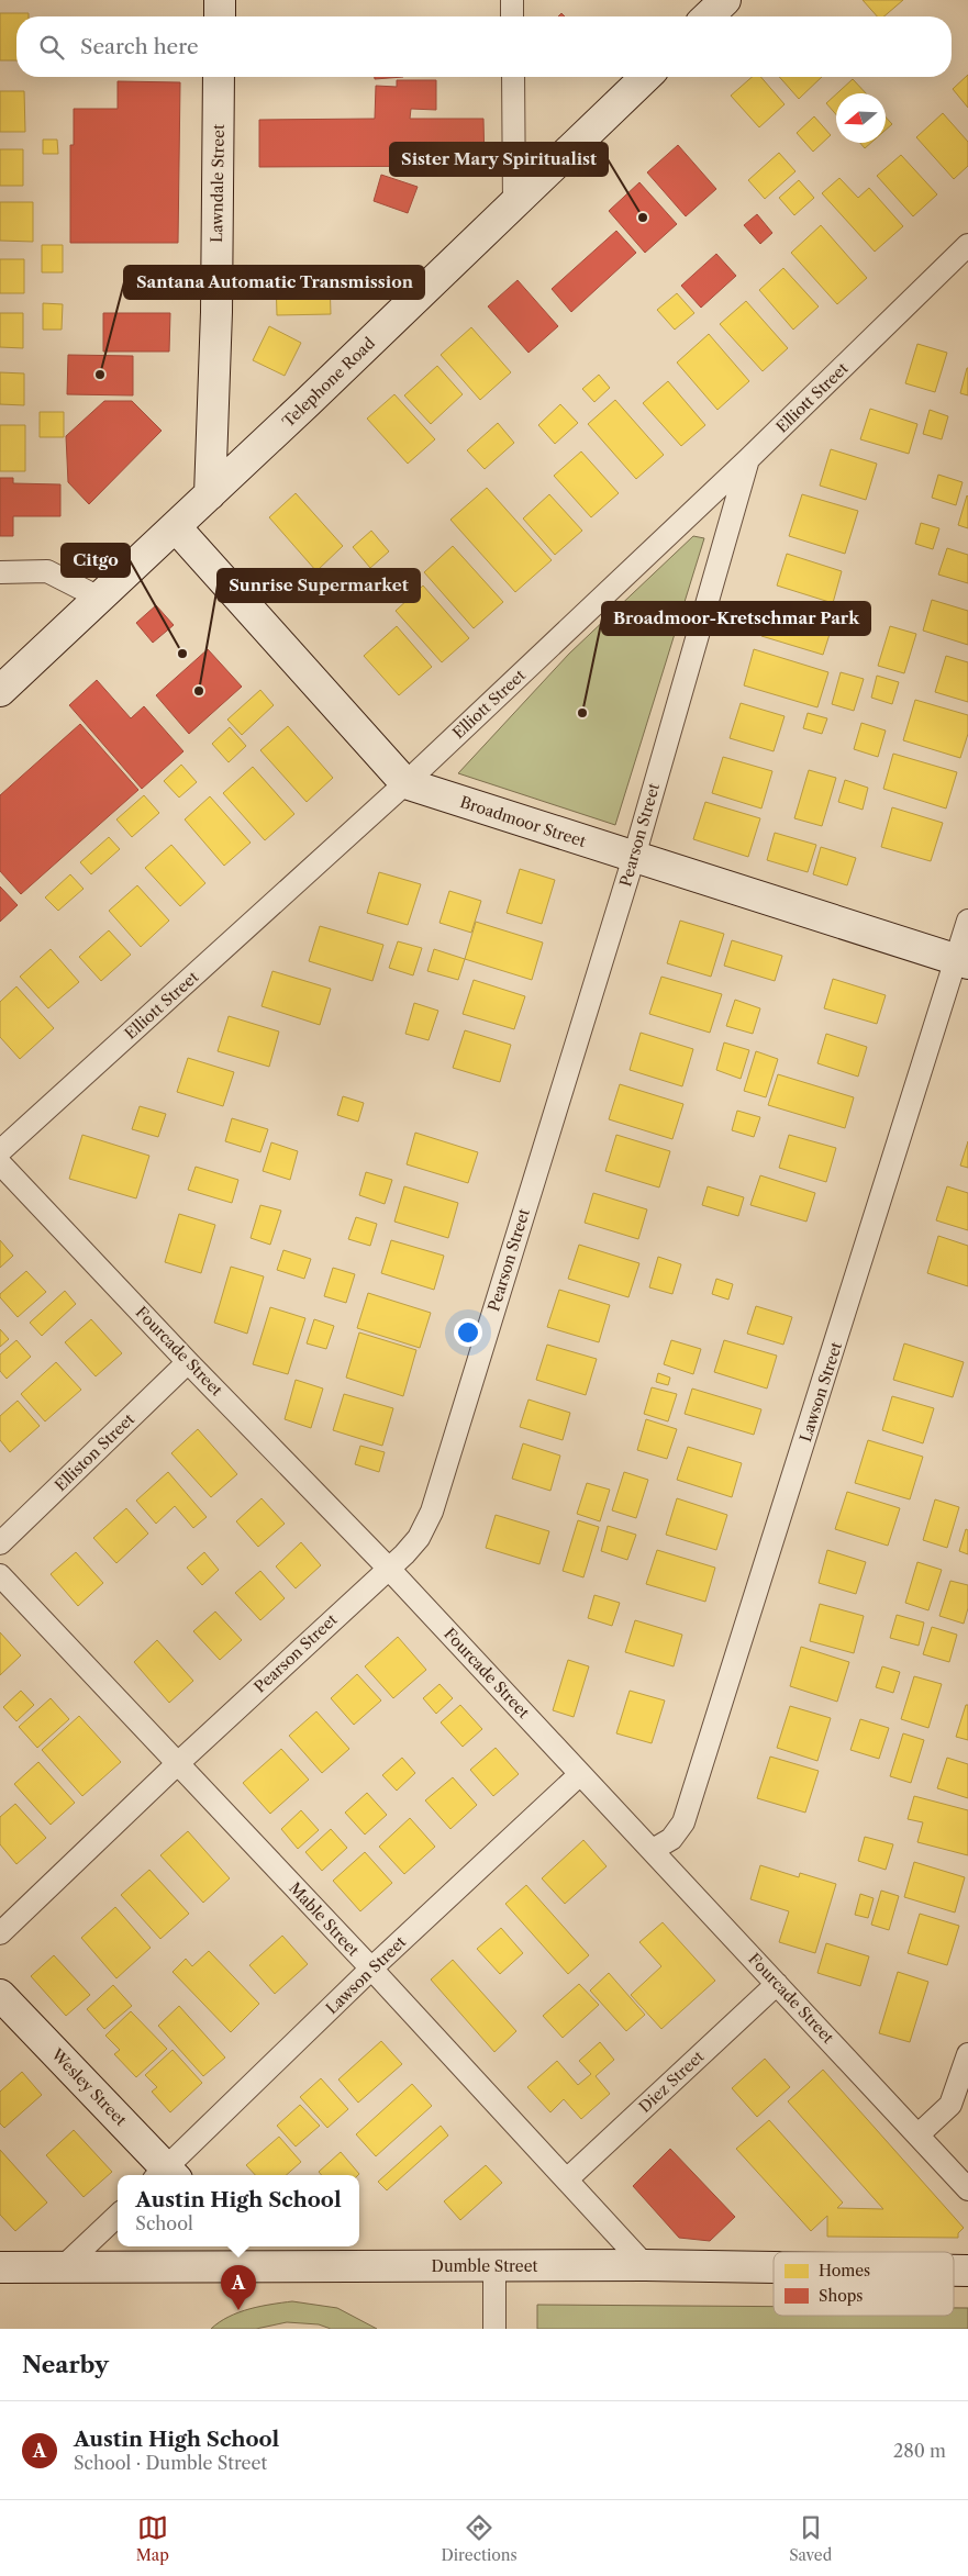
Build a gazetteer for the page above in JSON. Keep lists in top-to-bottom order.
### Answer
{
  "streets": {
    "street": [
      "Lawndale Street",
      "Telephone Road",
      "Elliott Street",
      "Broadmoor Street",
      "Pearson Street",
      "Fourcade Street",
      "Lawson Street",
      "Elliston Street",
      "Mable Street",
      "Diez Street",
      "Wesley Street",
      "Dumble Street"
    ]
  },
  "crossings": [
    ["Lawndale Street", "Telephone Road"],
    ["Elliott Street", "Broadmoor Street"],
    ["Elliott Street", "Pearson Street"],
    ["Broadmoor Street", "Pearson Street"],
    ["Broadmoor Street", "Lawson Street"],
    ["Pearson Street", "Fourcade Street"],
    ["Pearson Street", "Mable Street"],
    ["Fourcade Street", "Lawson Street"],
    ["Fourcade Street", "Elliston Street"],
    ["Fourcade Street", "Diez Street"],
    ["Lawson Street", "Mable Street"],
    ["Mable Street", "Diez Street"],
    ["Mable Street", "Dumble Street"]
  ],
  "places": [
    "Sister Mary Spiritualist",
    "Santana Automatic Transmission",
    "Citgo",
    "Sunrise Supermarket",
    "Broadmoor-Kretschmar Park"
  ],
  "legend": ["Homes", "Shops"],
  "north": "left",
  "page": {
    "search": "Search here",
    "popup": ["Austin High School", "School"],
    "pins": "A",
    "heading": "Nearby",
    "list": [
      {
        "mark": "A",
        "name": "Austin High School",
        "note": "School · Dumble Street",
        "value": "280 m"
      }
    ],
    "nav": ["Map", "Directions", "Saved"]
  }
}
